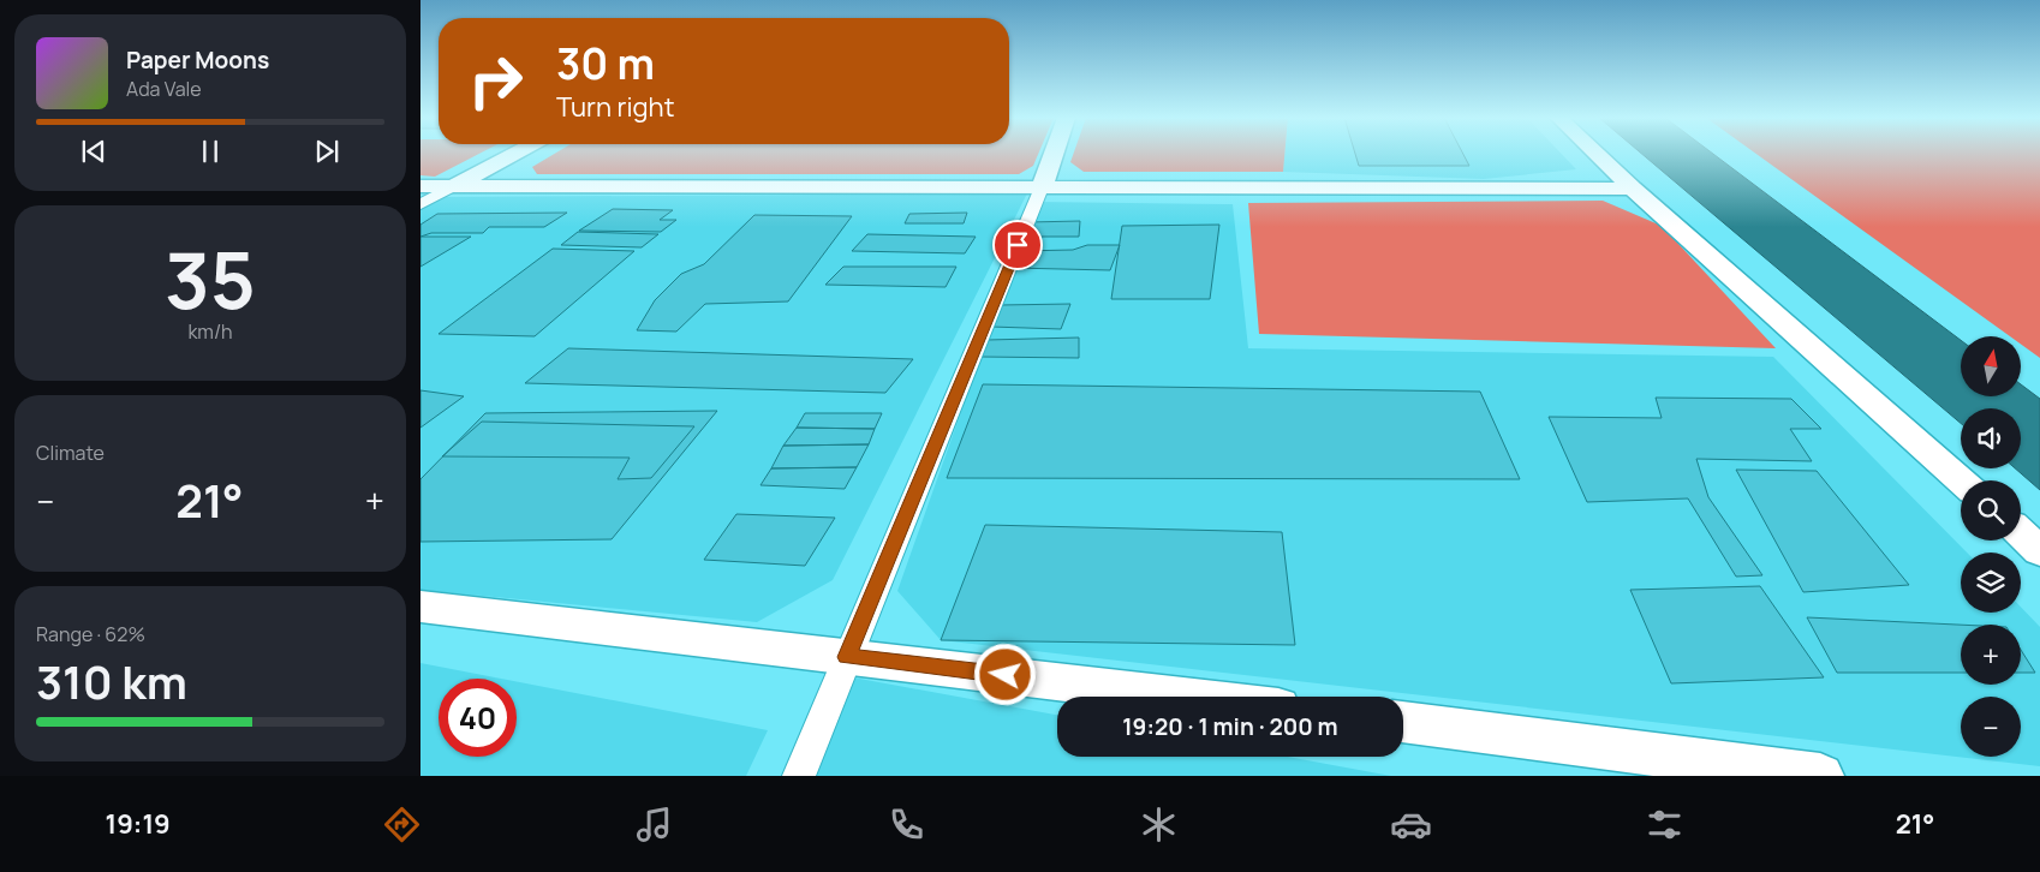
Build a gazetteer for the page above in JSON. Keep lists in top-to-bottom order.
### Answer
{
  "north": "top",
  "page": {
    "turn": ["30 m", "Turn right"],
    "song": ["Paper Moons", "Ada Vale"],
    "tile": [
      ["35", "km/h"],
      "Climate",
      ["Range · 62%", "310 km"]
    ],
    "map_buttons": ["+", "−"],
    "heat": ["−", "21°", "+"],
    "limit": "40",
    "trip": "19:20 · 1 min · 200 m",
    "tabs": ["19:19", "21°"]
  }
}
